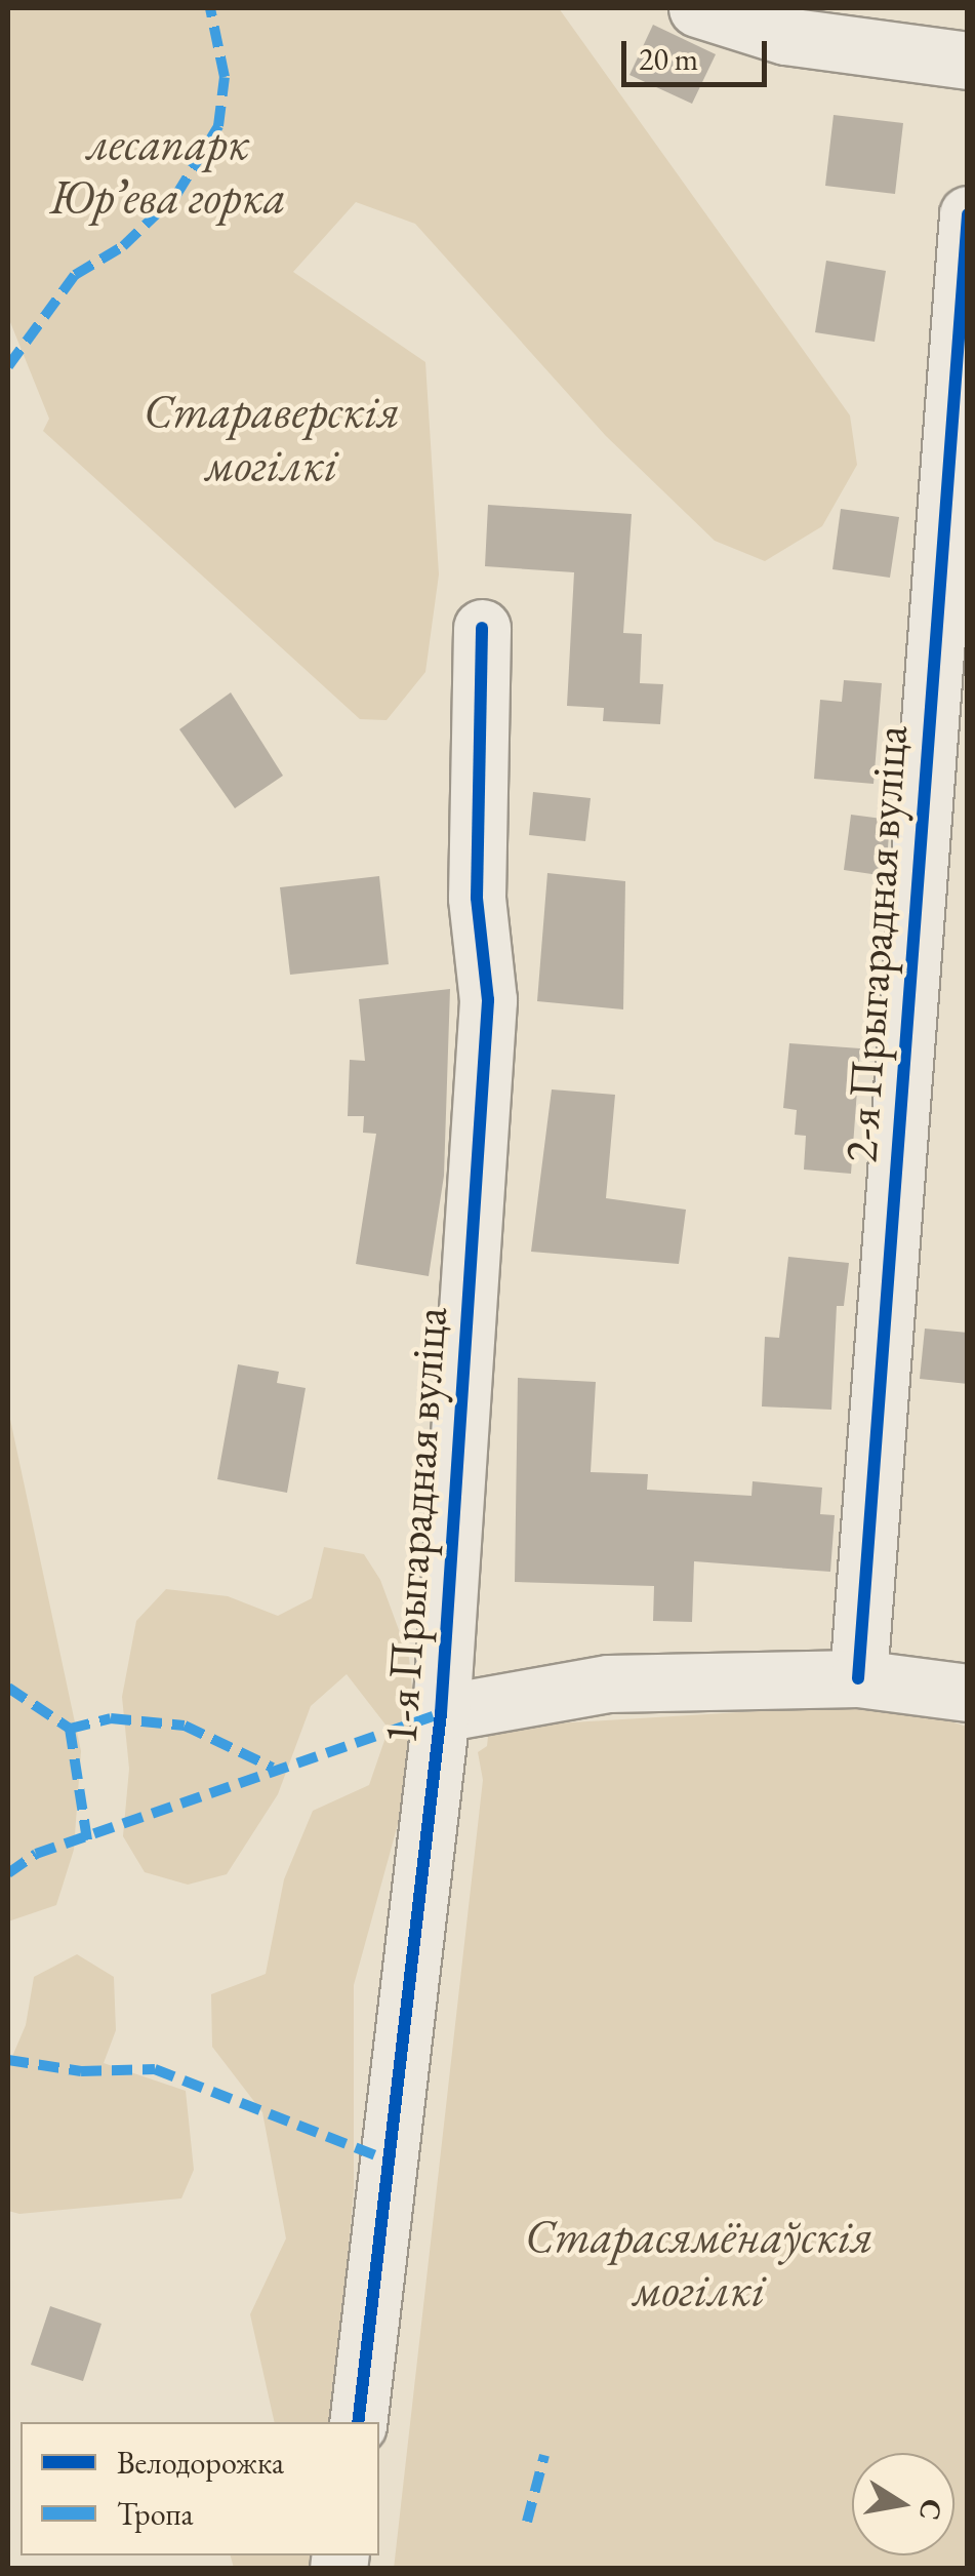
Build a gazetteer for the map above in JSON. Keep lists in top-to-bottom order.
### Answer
{
  "streets": {
    "street": ["2-я Прыгарадная вуліца", "1-я Прыгарадная вуліца"]
  },
  "parks": ["лесапарк Юрʼева горка", "Стараверскія могілкі", "Старасямёнаўскія могілкі"],
  "legend": ["Велодорожка", "Тропа"],
  "scale_bar": "20 m",
  "north": "right"
}
